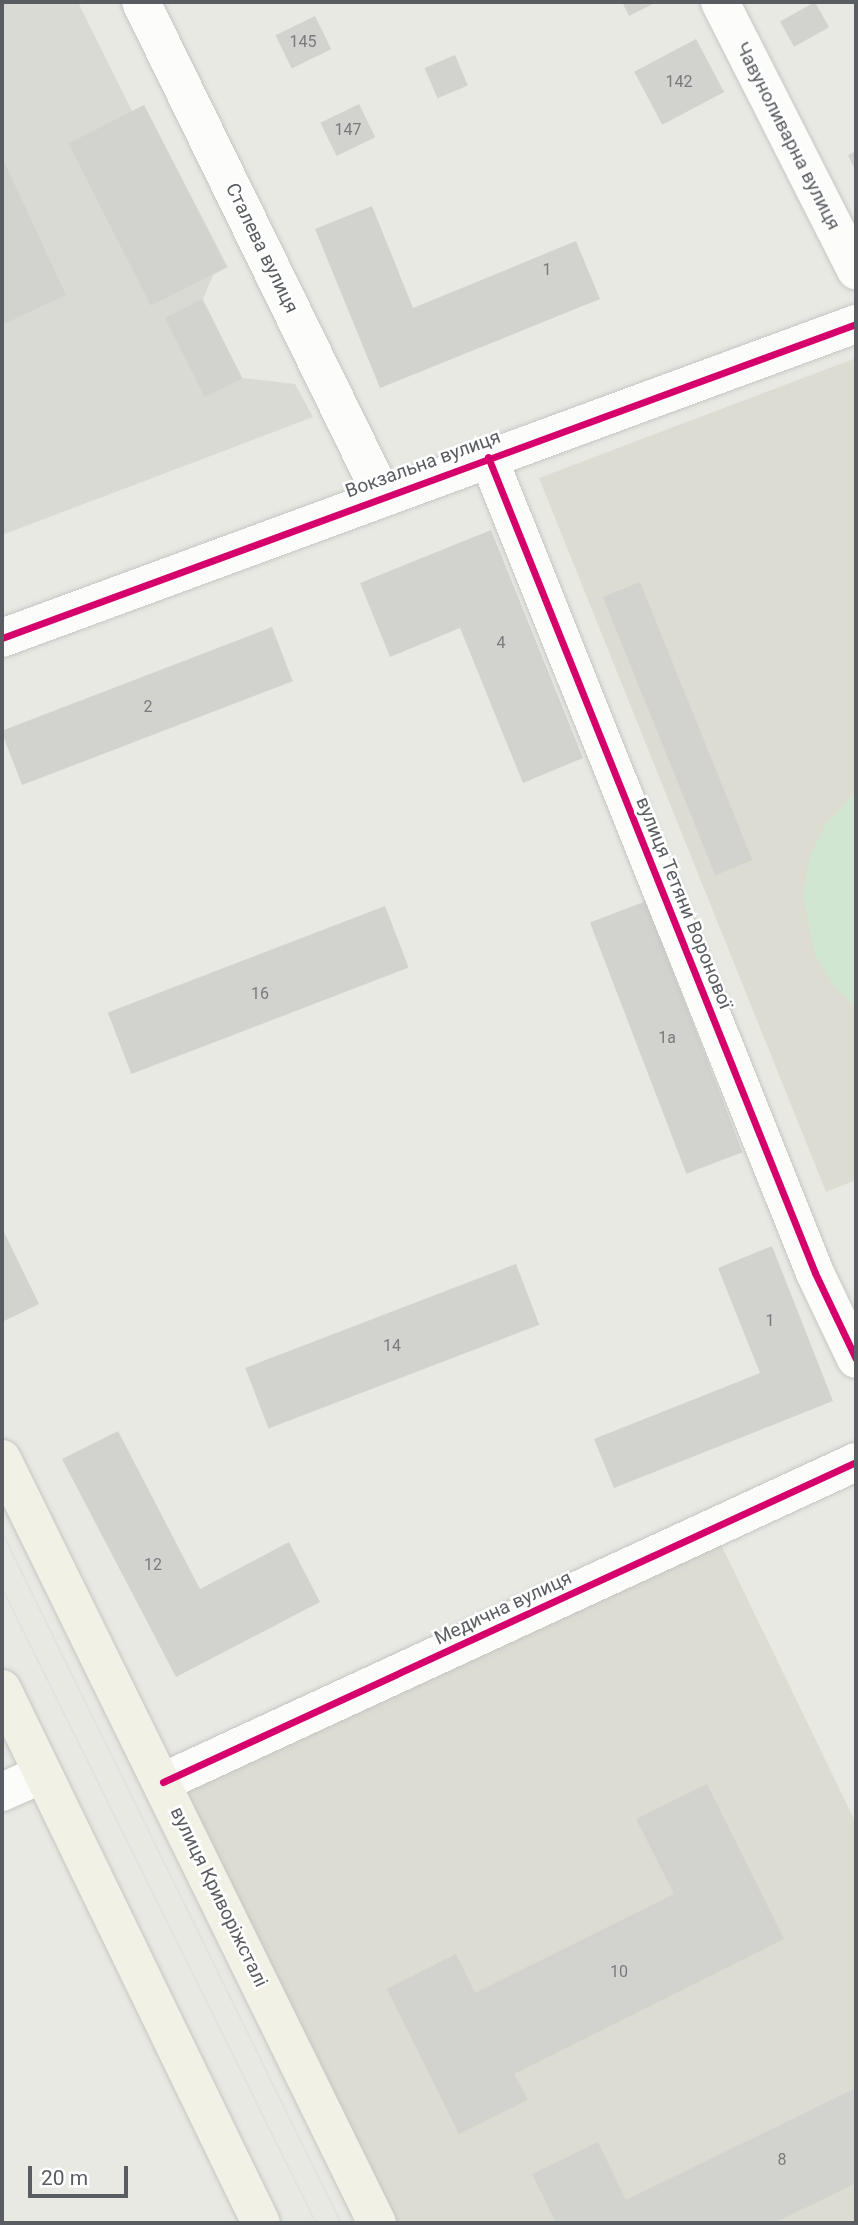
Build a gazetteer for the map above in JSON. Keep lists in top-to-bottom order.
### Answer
{
  "streets": {
    "main road": ["вулиця Криворіжсталі"],
    "street": [
      "Чавуноливарна вулиця",
      "Сталева вулиця",
      "Вокзальна вулиця",
      "вулиця Тетяни Воронової",
      "Медична вулиця"
    ]
  },
  "crossings": [
    ["Сталева вулиця", "Вокзальна вулиця"],
    ["Вокзальна вулиця", "вулиця Тетяни Воронової"],
    ["Медична вулиця", "вулиця Криворіжсталі"]
  ],
  "house_numbers": [
    "145",
    "142",
    "147",
    "1",
    "4",
    "2",
    "16",
    "1а",
    "1",
    "14",
    "12",
    "10",
    "8"
  ],
  "scale_bar": "20 m"
}
